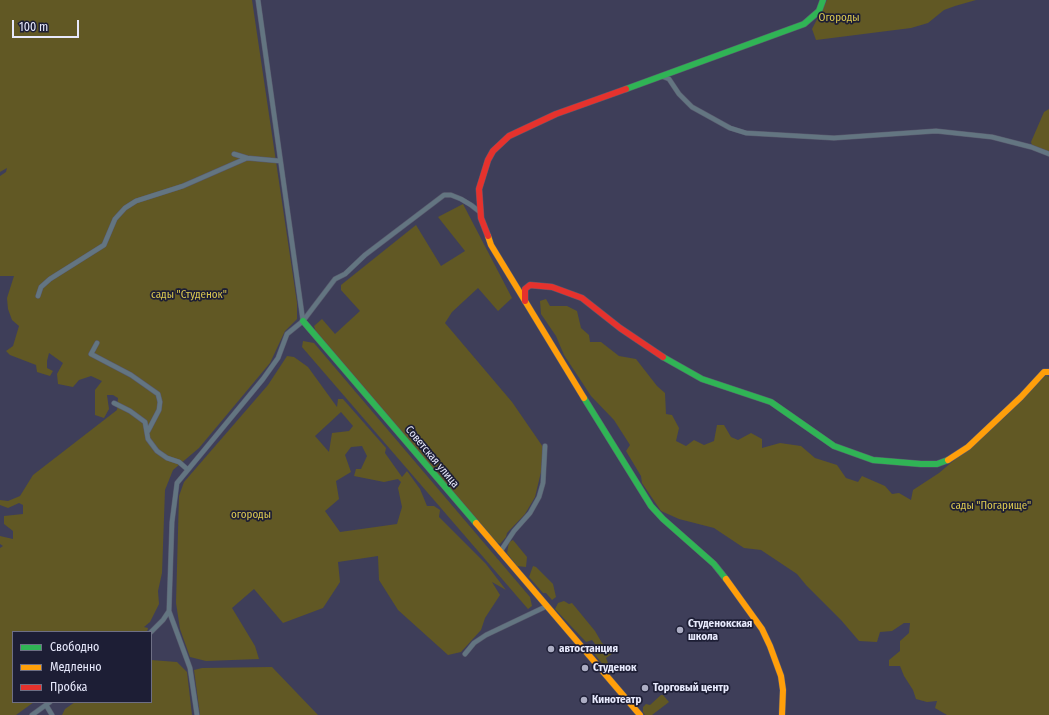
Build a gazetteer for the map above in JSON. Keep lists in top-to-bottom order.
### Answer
{
  "streets": {
    "street": ["Советская улица"]
  },
  "parks": [
    "Огороды",
    "сады \"Студенок\"",
    "сады \"Погарище\"",
    "огороды"
  ],
  "places": [
    "Студенокская школа",
    "автостанция",
    "Студенок",
    "Торговый центр",
    "Кинотеатр"
  ],
  "legend": ["Свободно", "Медленно", "Пробка"],
  "scale_bar": "100 m"
}
